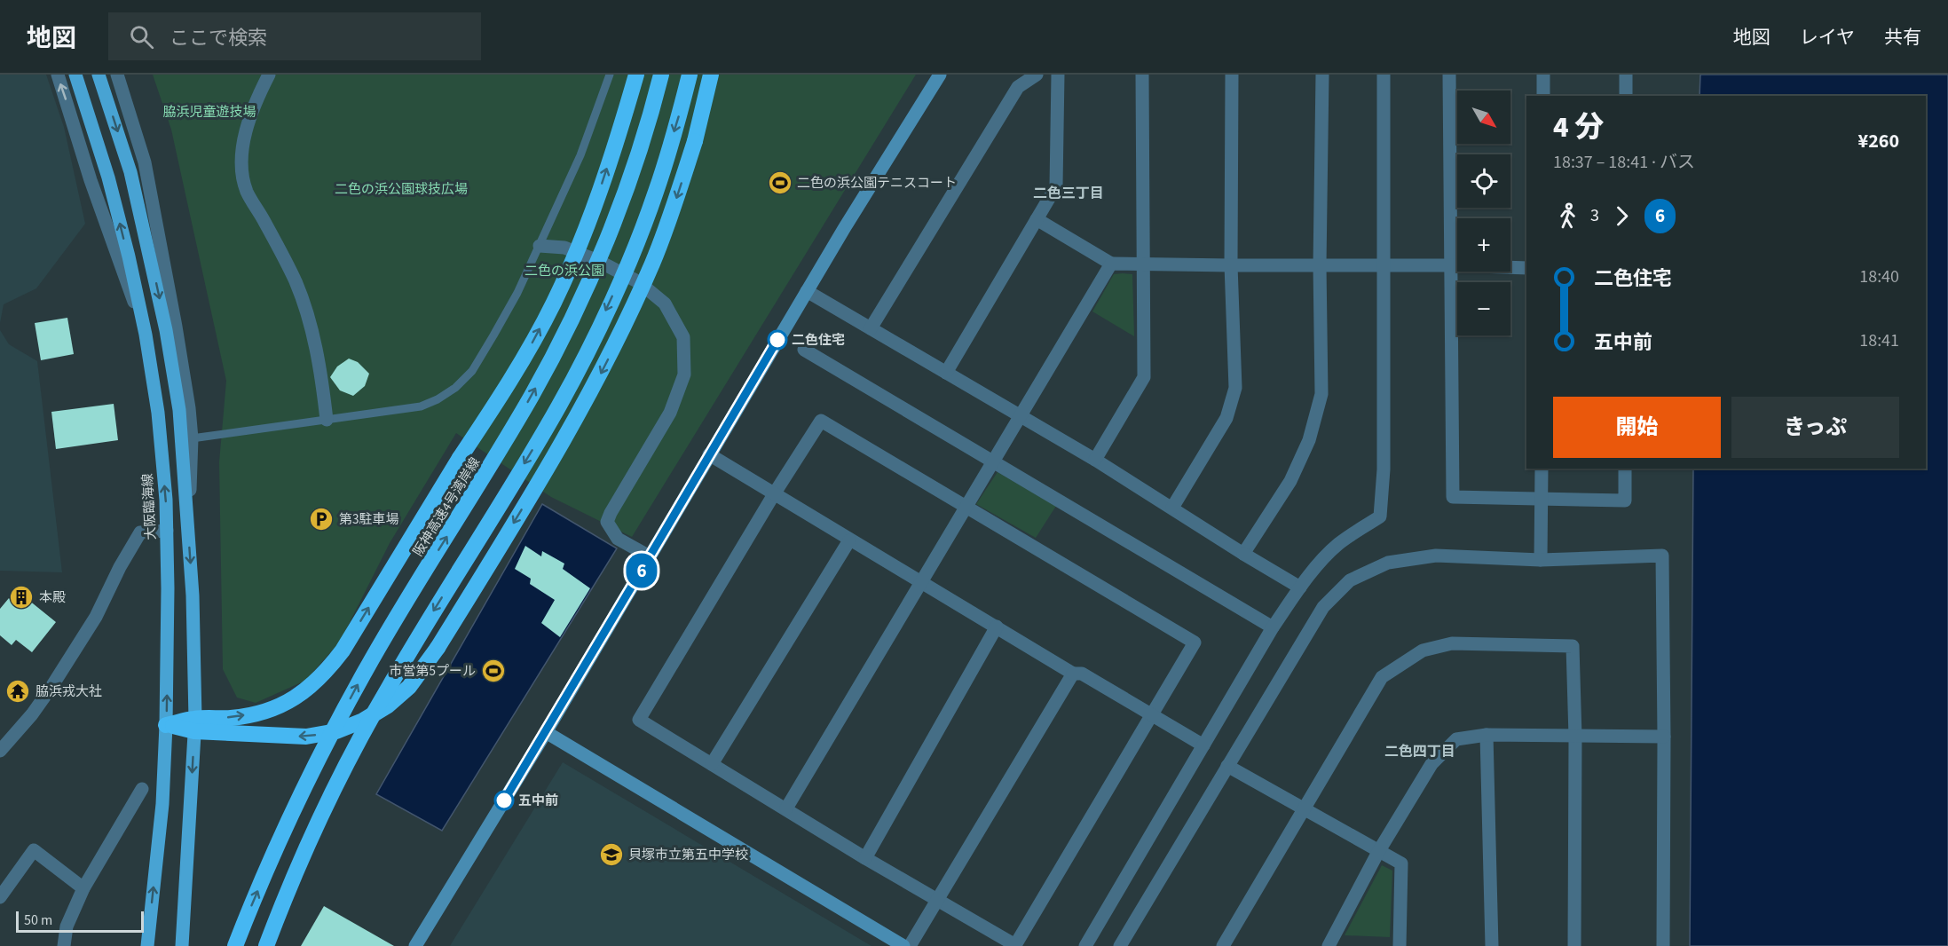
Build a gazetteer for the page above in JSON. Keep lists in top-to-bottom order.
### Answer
{
  "streets": {
    "highway": ["阪神高速4号湾岸線"],
    "main road": ["大阪臨海線"]
  },
  "districts": ["二色三丁目", "二色四丁目"],
  "parks": ["脇浜児童遊技場", "二色の浜公園球技広場", "二色の浜公園"],
  "places": {
    "sports": ["二色の浜公園テニスコート", "市営第5プール"],
    "other": ["二色住宅", "五中前"],
    "parking": ["第3駐車場"],
    "building": ["本殿"],
    "temple": ["脇浜戎大社"],
    "school or university": ["貝塚市立第五中学校"]
  },
  "lines": ["bus line 6"],
  "scale_bar": "50 m",
  "north": "bottom right",
  "page": {
    "header": "地図",
    "search": "ここで検索",
    "nav": ["地図", "レイヤ", "共有"],
    "on_map": "6",
    "map_buttons": ["+", "−"],
    "heading": ["4 分", "18:37 – 18:41 · バス", "¥260"],
    "legs": ["3", "6"],
    "list": [
      {
        "name": "二色住宅",
        "value": "18:40"
      },
      {
        "name": "五中前",
        "value": "18:41"
      }
    ],
    "buttons": ["開始", "きっぷ"],
    "scale": "50 m"
  }
}
